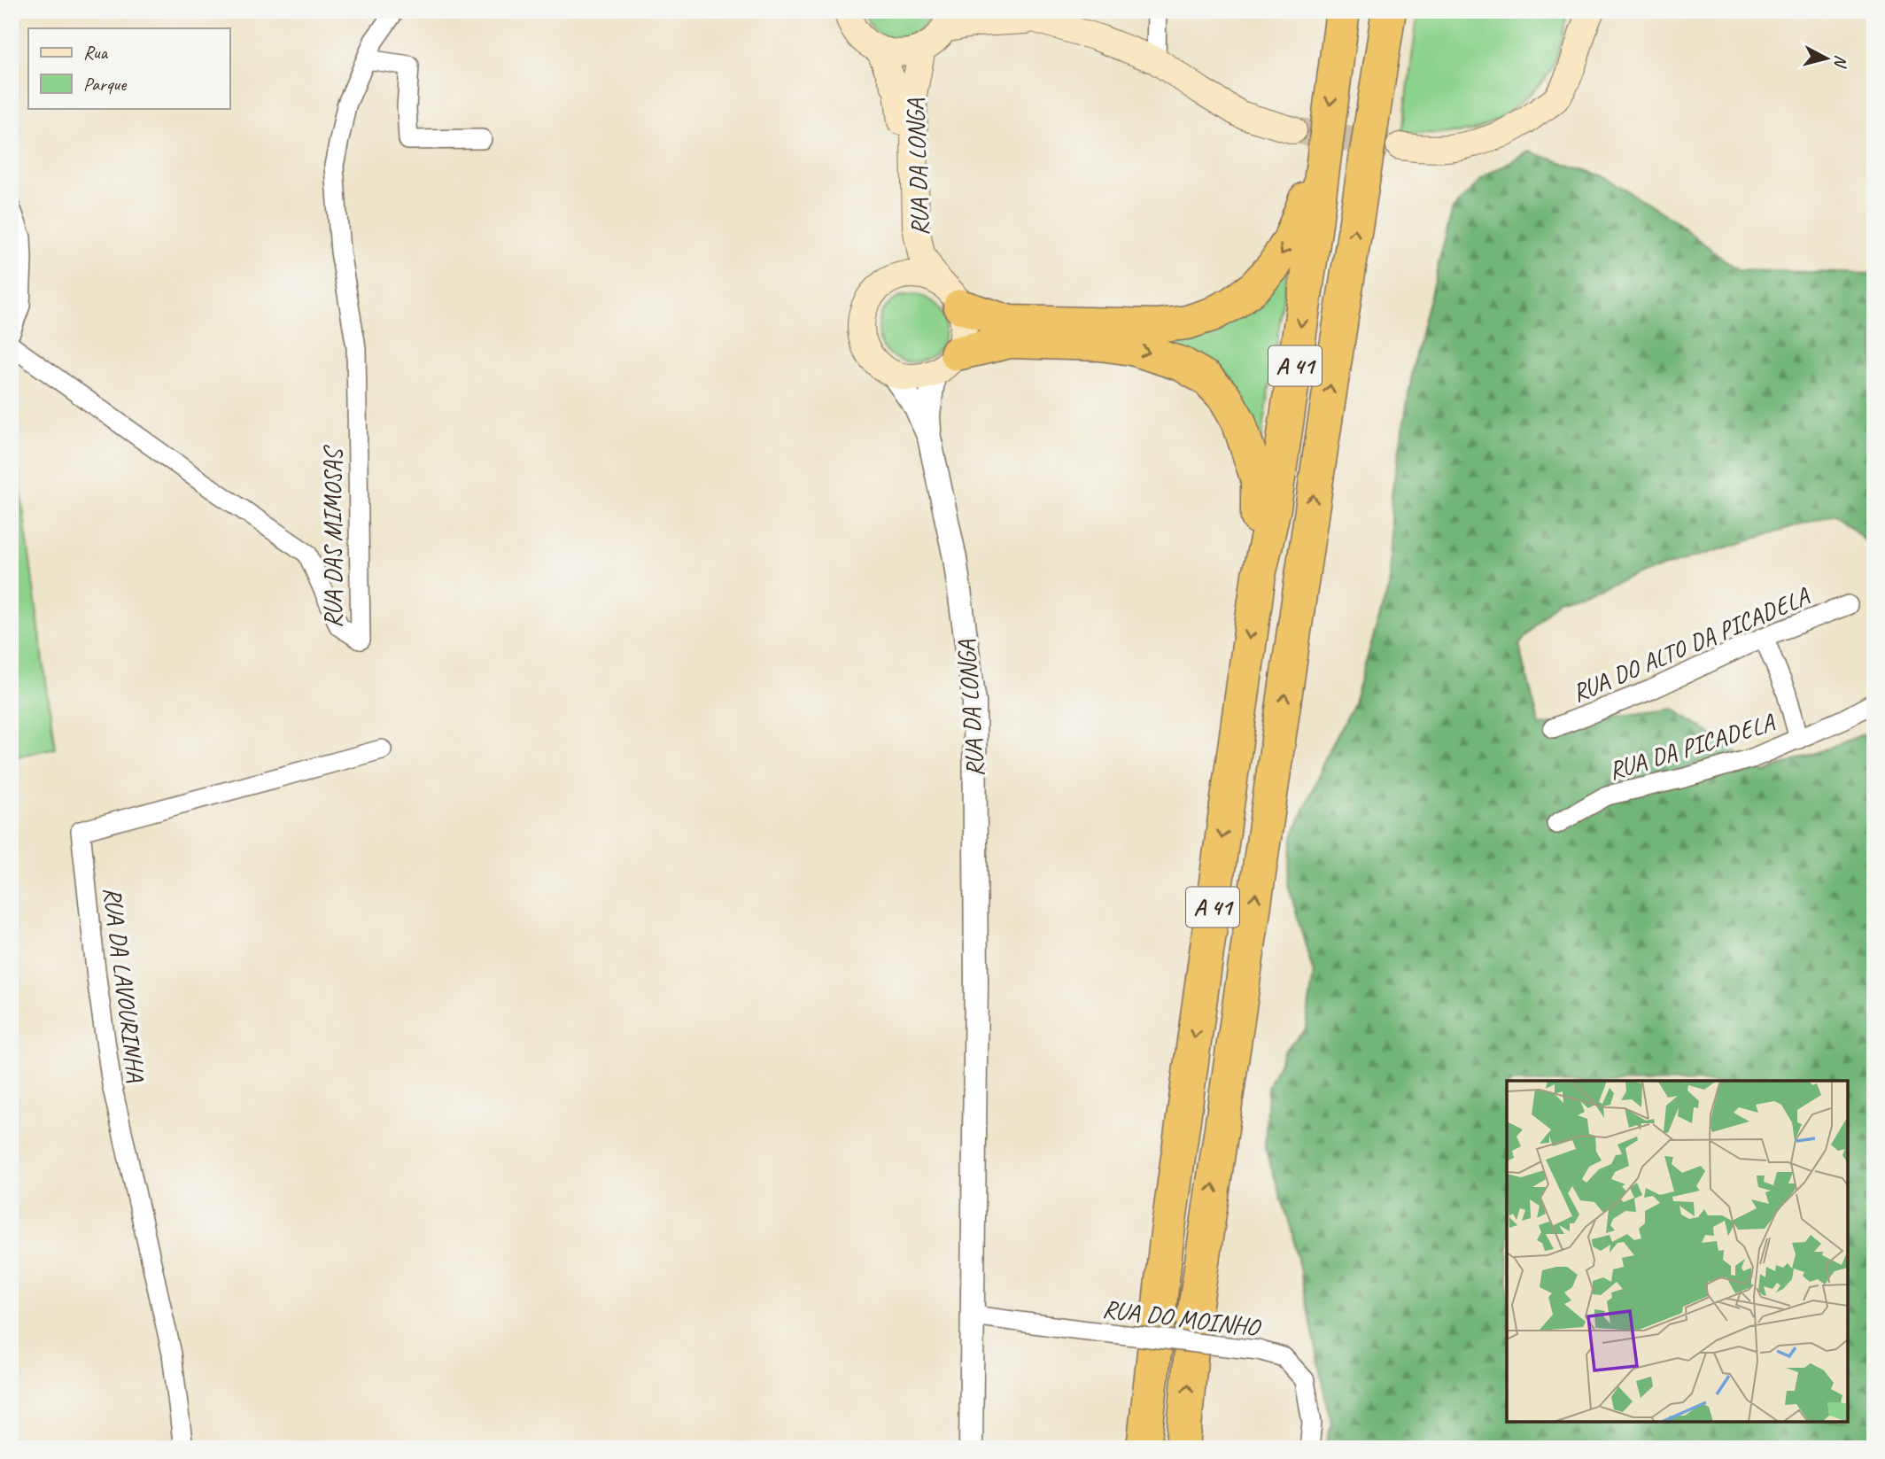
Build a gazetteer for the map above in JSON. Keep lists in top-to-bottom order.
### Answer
{
  "streets": {
    "highway": ["A 41"],
    "main road": ["RUA DA LONGA"],
    "street": [
      "RUA DAS MIMOSAS",
      "RUA DO ALTO DA PICADELA",
      "RUA DA PICADELA",
      "RUA DA LAVOURINHA",
      "RUA DO MOINHO"
    ]
  },
  "crossings": [
    ["RUA DA LONGA", "RUA DO MOINHO"]
  ],
  "legend": ["Rua", "Parque"],
  "north": "right"
}
